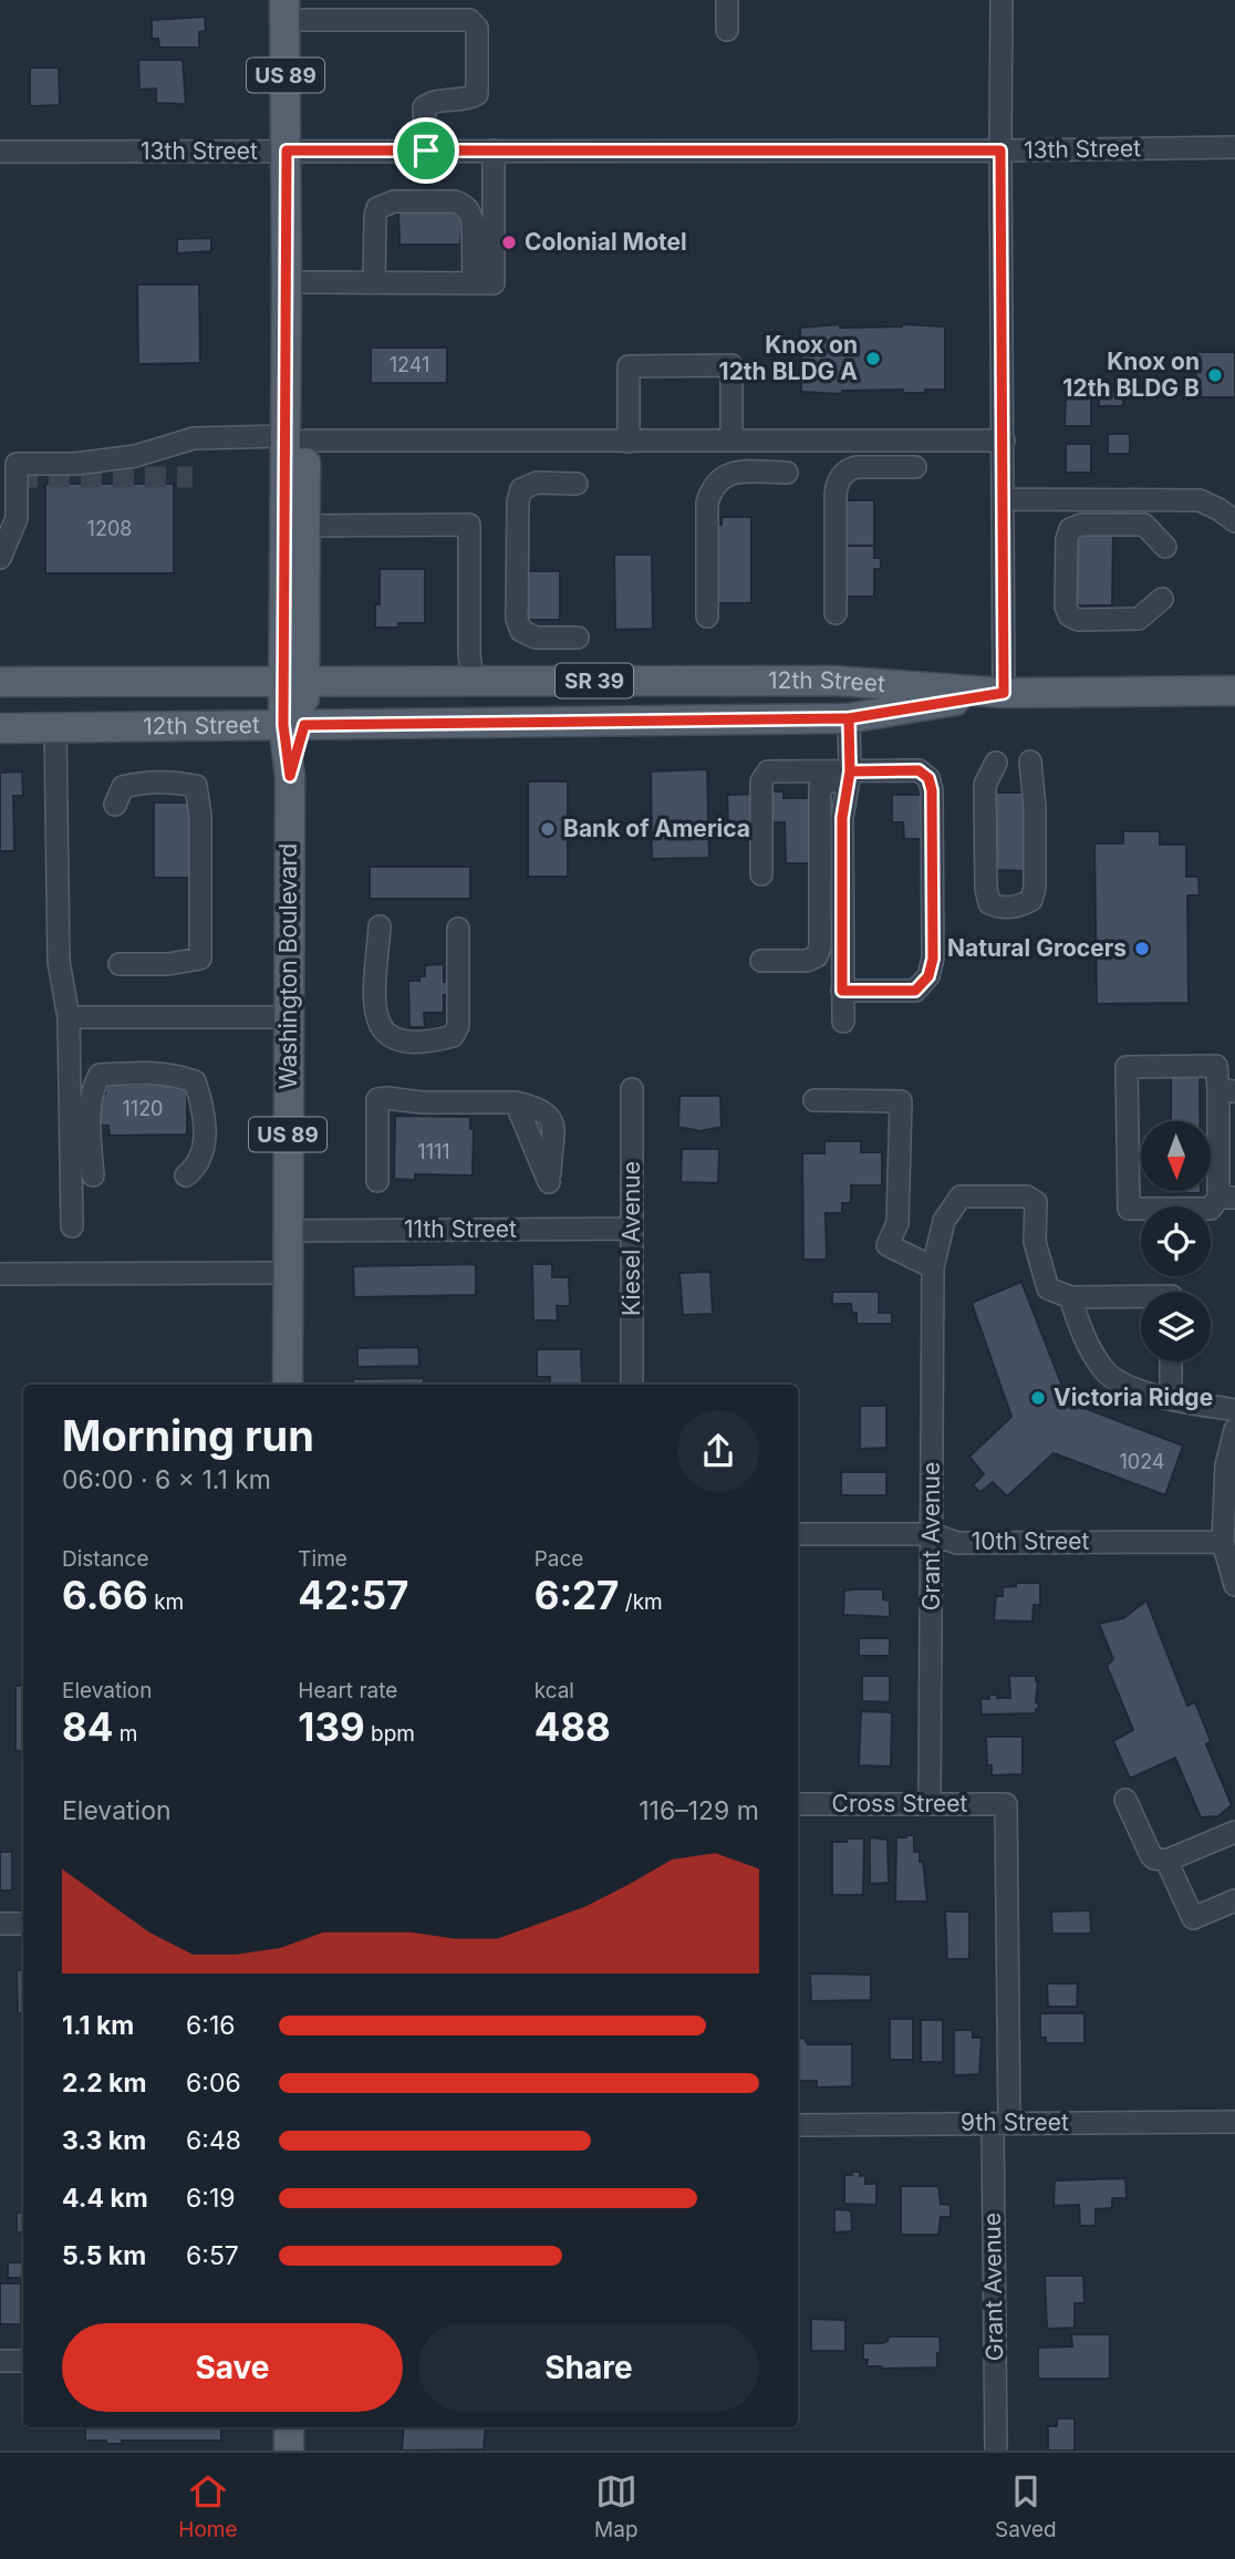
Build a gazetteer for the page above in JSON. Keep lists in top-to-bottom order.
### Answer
{
  "streets": {
    "main road": [
      "US 89",
      "SR 39",
      "12th Street",
      "Washington Boulevard"
    ],
    "street": [
      "13th Street",
      "11th Street",
      "Kiesel Avenue",
      "Grant Avenue",
      "10th Street",
      "Cross Street",
      "9th Street"
    ]
  },
  "crossings": [
    ["13th Street", "Washington Boulevard"],
    ["12th Street", "Washington Boulevard"],
    ["Washington Boulevard", "11th Street"],
    ["11th Street", "Kiesel Avenue"],
    ["Grant Avenue", "10th Street"],
    ["Grant Avenue", "Cross Street"],
    ["Grant Avenue", "9th Street"]
  ],
  "places": [
    "Colonial Motel",
    "Knox on 12th BLDG A",
    "Knox on 12th BLDG B",
    "Bank of America",
    "Natural Grocers",
    "Victoria Ridge"
  ],
  "house_numbers": [
    "1241",
    "1208",
    "1120",
    "1111",
    "1024"
  ],
  "north": "bottom",
  "page": {
    "heading": ["Morning run", "06:00 · 6 × 1.1 km"],
    "stats": [
      ["Distance", "6.66 km"],
      ["Time", "42:57"],
      ["Pace", "6:27 /km"],
      ["Elevation", "84 m"],
      ["Heart rate", "139 bpm"],
      ["kcal", "488"]
    ],
    "chart": ["Elevation", "116–129 m"],
    "list": [
      {
        "name": "1.1 km",
        "note": "6:16"
      },
      {
        "name": "2.2 km",
        "note": "6:06"
      },
      {
        "name": "3.3 km",
        "note": "6:48"
      },
      {
        "name": "4.4 km",
        "note": "6:19"
      },
      {
        "name": "5.5 km",
        "note": "6:57"
      }
    ],
    "buttons": ["Save", "Share"],
    "tabs": ["Home", "Map", "Saved"]
  }
}
